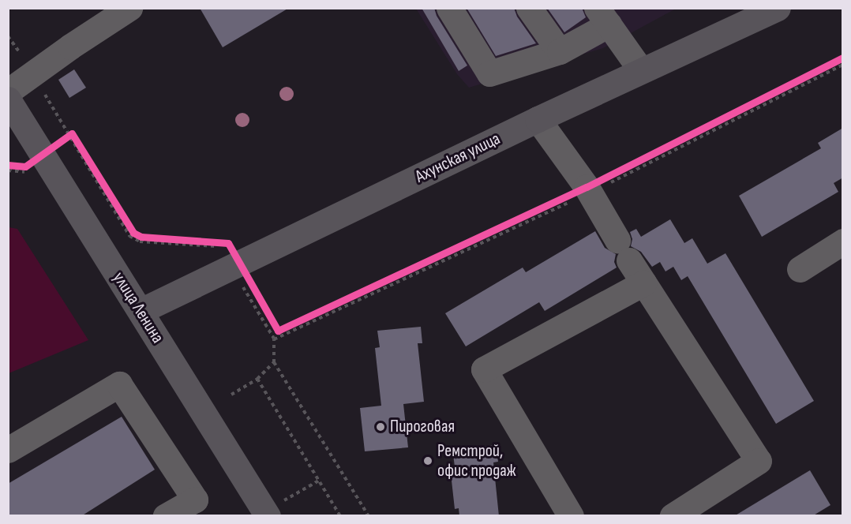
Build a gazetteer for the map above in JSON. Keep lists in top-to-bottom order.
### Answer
{
  "streets": {
    "main road": ["Ахунская улица", "улица Ленина"]
  },
  "crossings": [
    ["Ахунская улица", "улица Ленина"]
  ],
  "places": ["Пироговая", "Ремстрой, офис продаж"]
}
